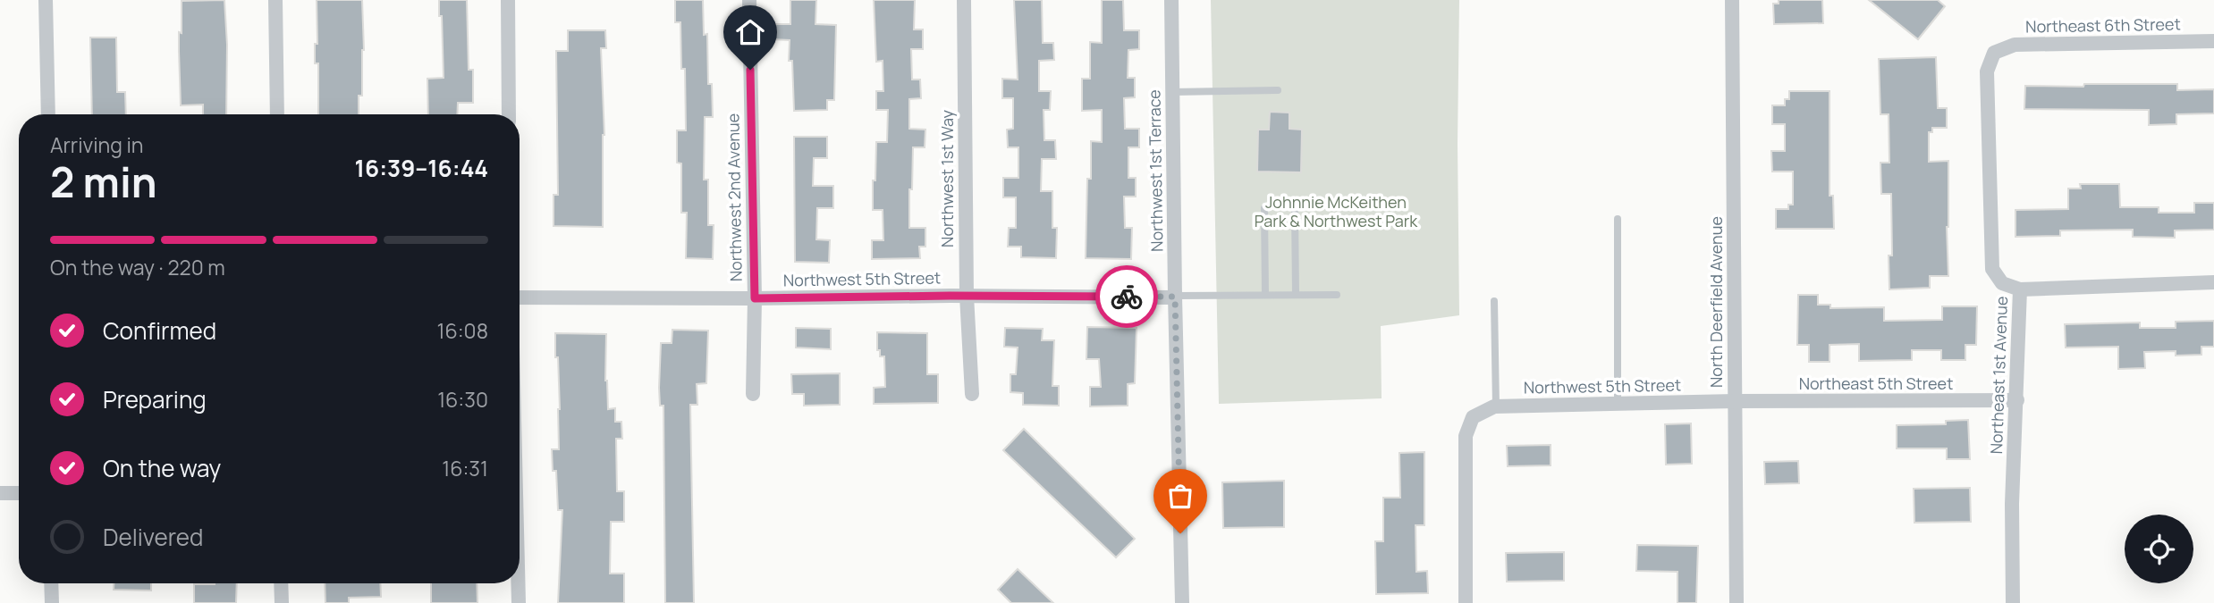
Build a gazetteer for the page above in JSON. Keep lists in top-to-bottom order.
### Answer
{
  "streets": {
    "street": [
      "Northeast 6th Street",
      "Northwest 1st Terrace",
      "Northwest 1st Way",
      "Northwest 2nd Avenue",
      "Northwest 5th Street",
      "North Deerfield Avenue",
      "Northeast 1st Avenue",
      "Northeast 5th Street"
    ]
  },
  "crossings": [
    ["Northeast 6th Street", "Northeast 1st Avenue"],
    ["Northwest 1st Terrace", "Northwest 5th Street"],
    ["Northwest 1st Way", "Northwest 5th Street"],
    ["Northwest 2nd Avenue", "Northwest 5th Street"],
    ["Northwest 5th Street", "North Deerfield Avenue"],
    ["Northwest 5th Street", "Northeast 5th Street"],
    ["North Deerfield Avenue", "Northeast 5th Street"],
    ["Northeast 1st Avenue", "Northeast 5th Street"]
  ],
  "parks": ["Johnnie McKeithen Park & Northwest Park"],
  "page": {
    "heading": ["2 min", "Arriving in", "16:39–16:44"],
    "bar": "On the way · 220 m",
    "list": [
      ["Confirmed", "16:08"],
      ["Preparing", "16:30"],
      ["On the way", "16:31"],
      "Delivered"
    ]
  }
}
